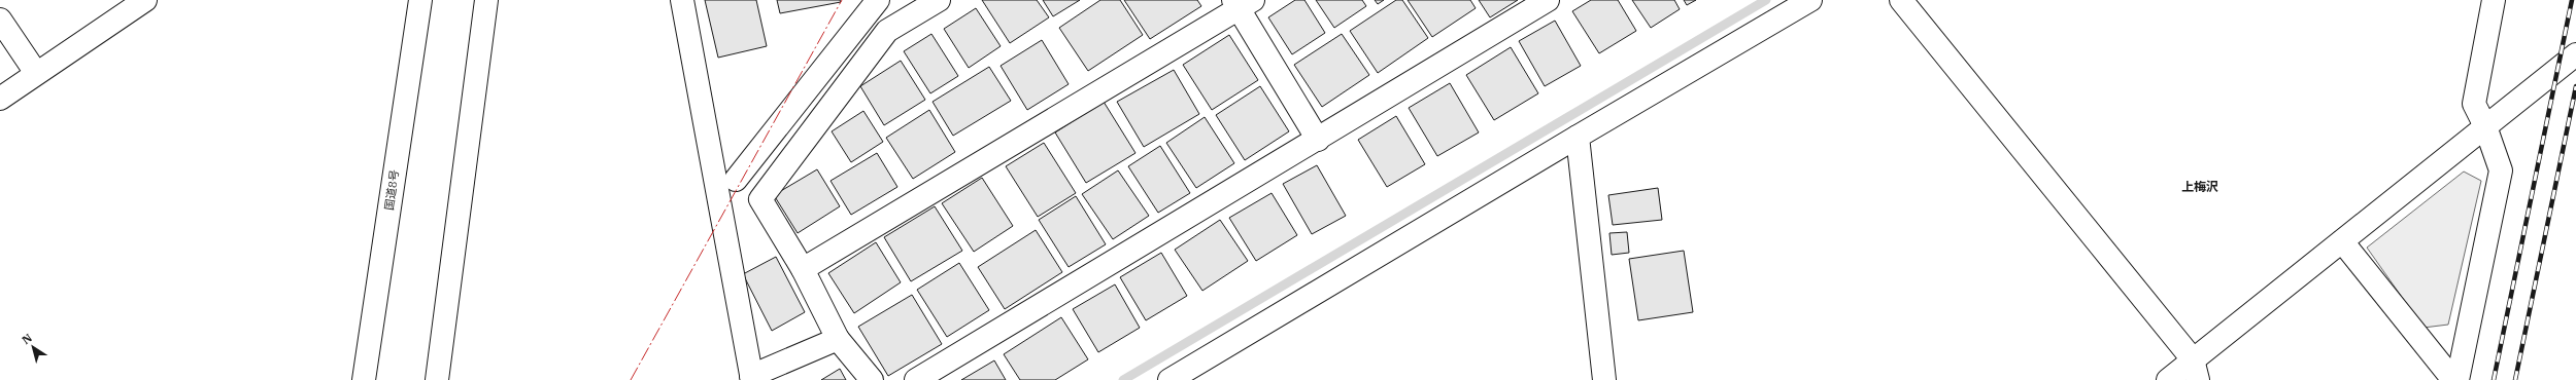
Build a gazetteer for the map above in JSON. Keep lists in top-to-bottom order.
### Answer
{
  "streets": {
    "main road": ["国道8号"]
  },
  "districts": ["上梅沢"],
  "north": "top left"
}
